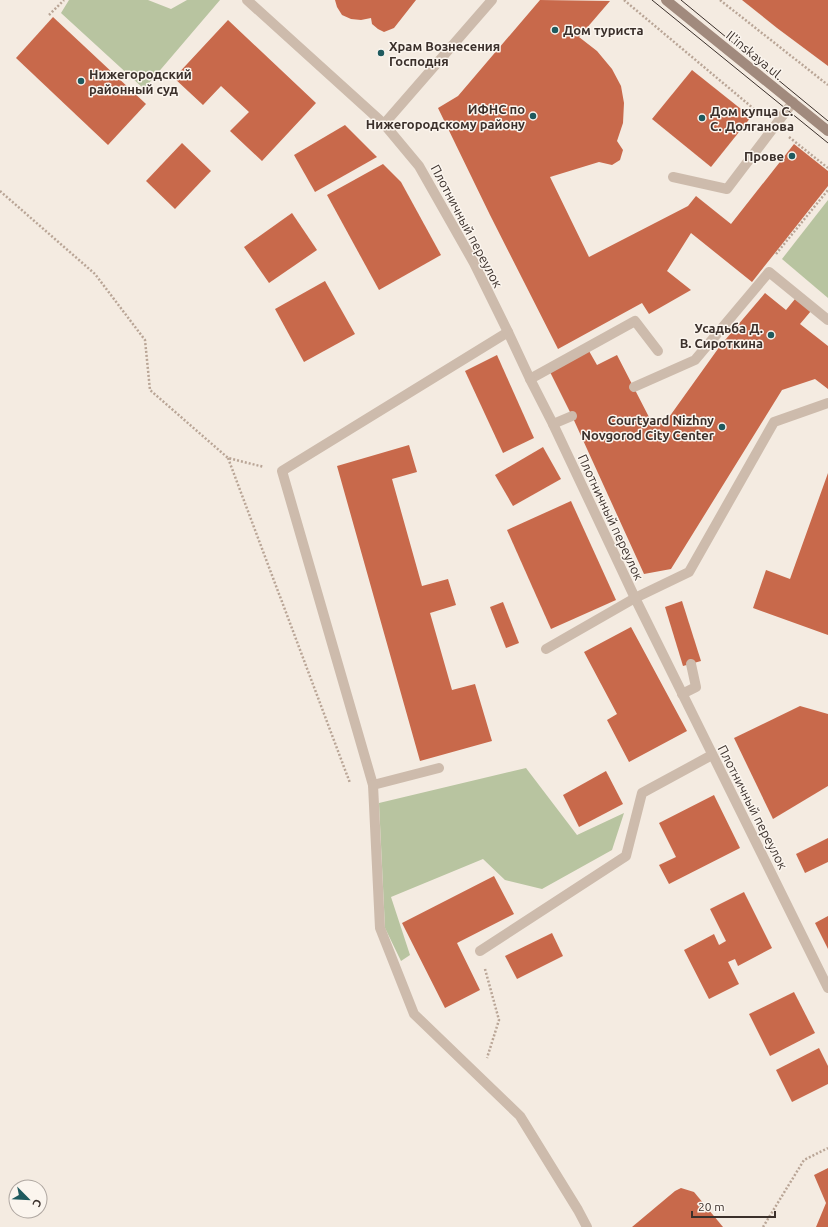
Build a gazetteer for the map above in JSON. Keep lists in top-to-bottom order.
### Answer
{
  "streets": {
    "street": ["Il'inskaya ul.", "Плотничный переулок"]
  },
  "places": [
    "Дом туриста",
    "Храм Вознесения Господня",
    "Нижегородский районный суд",
    "ИФНС по Нижегородскому району",
    "Дом купца С. С. Долганова",
    "Прове",
    "Усадьба Д. В. Сироткина",
    "Courtyard Nizhny Novgorod City Center"
  ],
  "scale_bar": "20 m",
  "north": "bottom right"
}
